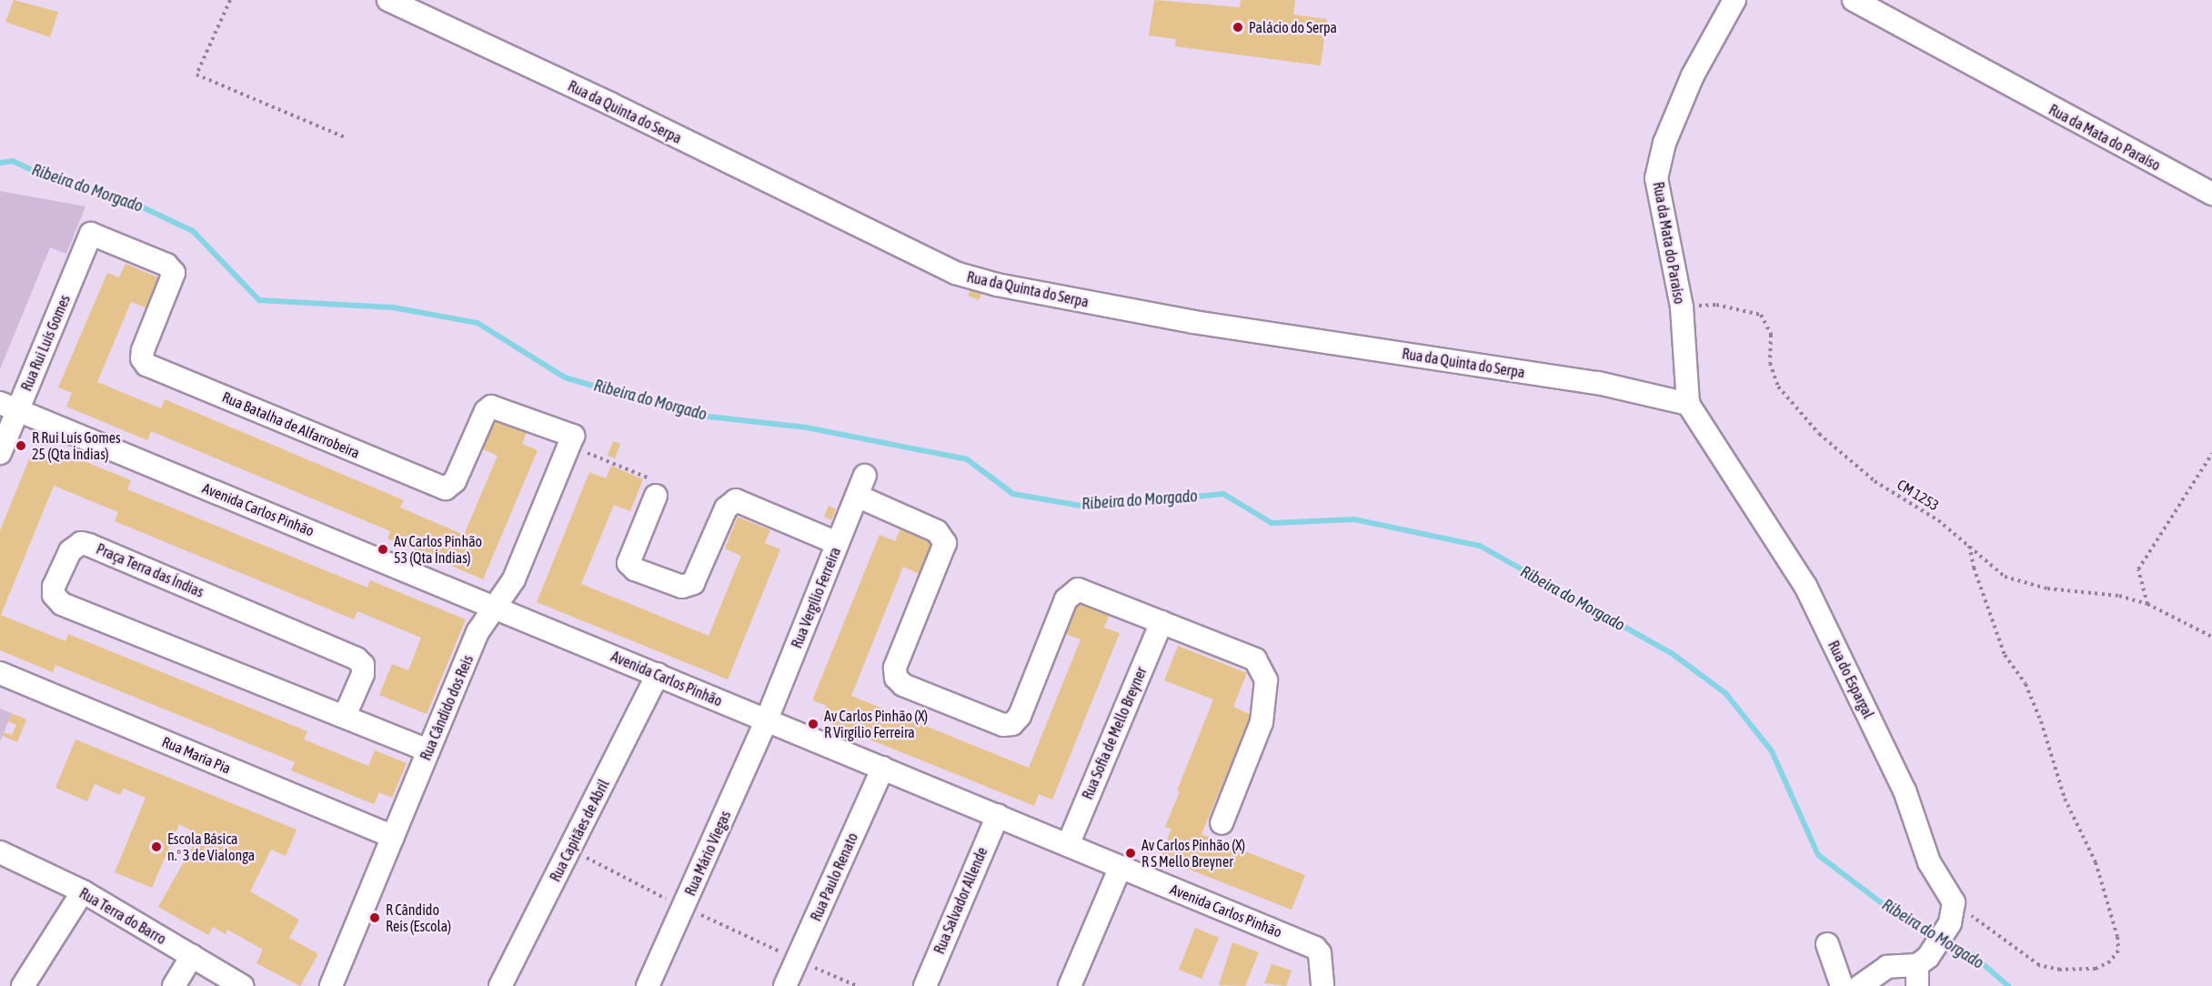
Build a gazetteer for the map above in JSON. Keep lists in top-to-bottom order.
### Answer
{
  "streets": {
    "street": [
      "Rua da Quinta do Serpa",
      "Rua da Mata do Paraíso",
      "Rua Rui Luís Gomes",
      "Rua Batalha de Alfarrobeira",
      "Avenida Carlos Pinhão",
      "Praça Terra das Índias",
      "Rua Vergílio Ferreira",
      "Rua do Espargal",
      "Rua Cândido dos Reis",
      "Rua Sofia de Mello Breyner",
      "Rua Maria Pia",
      "Rua Capitães de Abril",
      "Rua Mário Viegas",
      "Rua Paulo Renato",
      "Rua Salvador Allende",
      "Rua Terra do Barro"
    ],
    "path": ["CM 1253"]
  },
  "crossings": [
    ["Rua da Quinta do Serpa", "Rua da Mata do Paraíso"],
    ["Rua da Quinta do Serpa", "Rua do Espargal"],
    ["Rua da Mata do Paraíso", "CM 1253"],
    ["Rua da Mata do Paraíso", "Rua do Espargal"],
    ["Rua Rui Luís Gomes", "Rua Batalha de Alfarrobeira"],
    ["Rua Rui Luís Gomes", "Avenida Carlos Pinhão"],
    ["Rua Batalha de Alfarrobeira", "Rua Cândido dos Reis"],
    ["Avenida Carlos Pinhão", "Rua Vergílio Ferreira"],
    ["Avenida Carlos Pinhão", "Rua Cândido dos Reis"],
    ["Avenida Carlos Pinhão", "Rua Sofia de Mello Breyner"],
    ["Avenida Carlos Pinhão", "Rua Capitães de Abril"],
    ["Avenida Carlos Pinhão", "Rua Mário Viegas"],
    ["Avenida Carlos Pinhão", "Rua Paulo Renato"],
    ["Avenida Carlos Pinhão", "Rua Salvador Allende"],
    ["Praça Terra das Índias", "Rua Cândido dos Reis"],
    ["Rua Vergílio Ferreira", "Rua Mário Viegas"],
    ["Rua Cândido dos Reis", "Rua Maria Pia"]
  ],
  "water": ["Ribeira do Morgado"],
  "places": [
    "Palácio do Serpa",
    "R Rui Luís Gomes 25 (Qta Índias)",
    "Av Carlos Pinhão 53 (Qta Índias)",
    "Av Carlos Pinhão (X) R Virgílio Ferreira",
    "Escola Básica n.º 3 de Vialonga",
    "Av Carlos Pinhão (X) R S Mello Breyner",
    "R Cândido Reis (Escola)"
  ]
}
